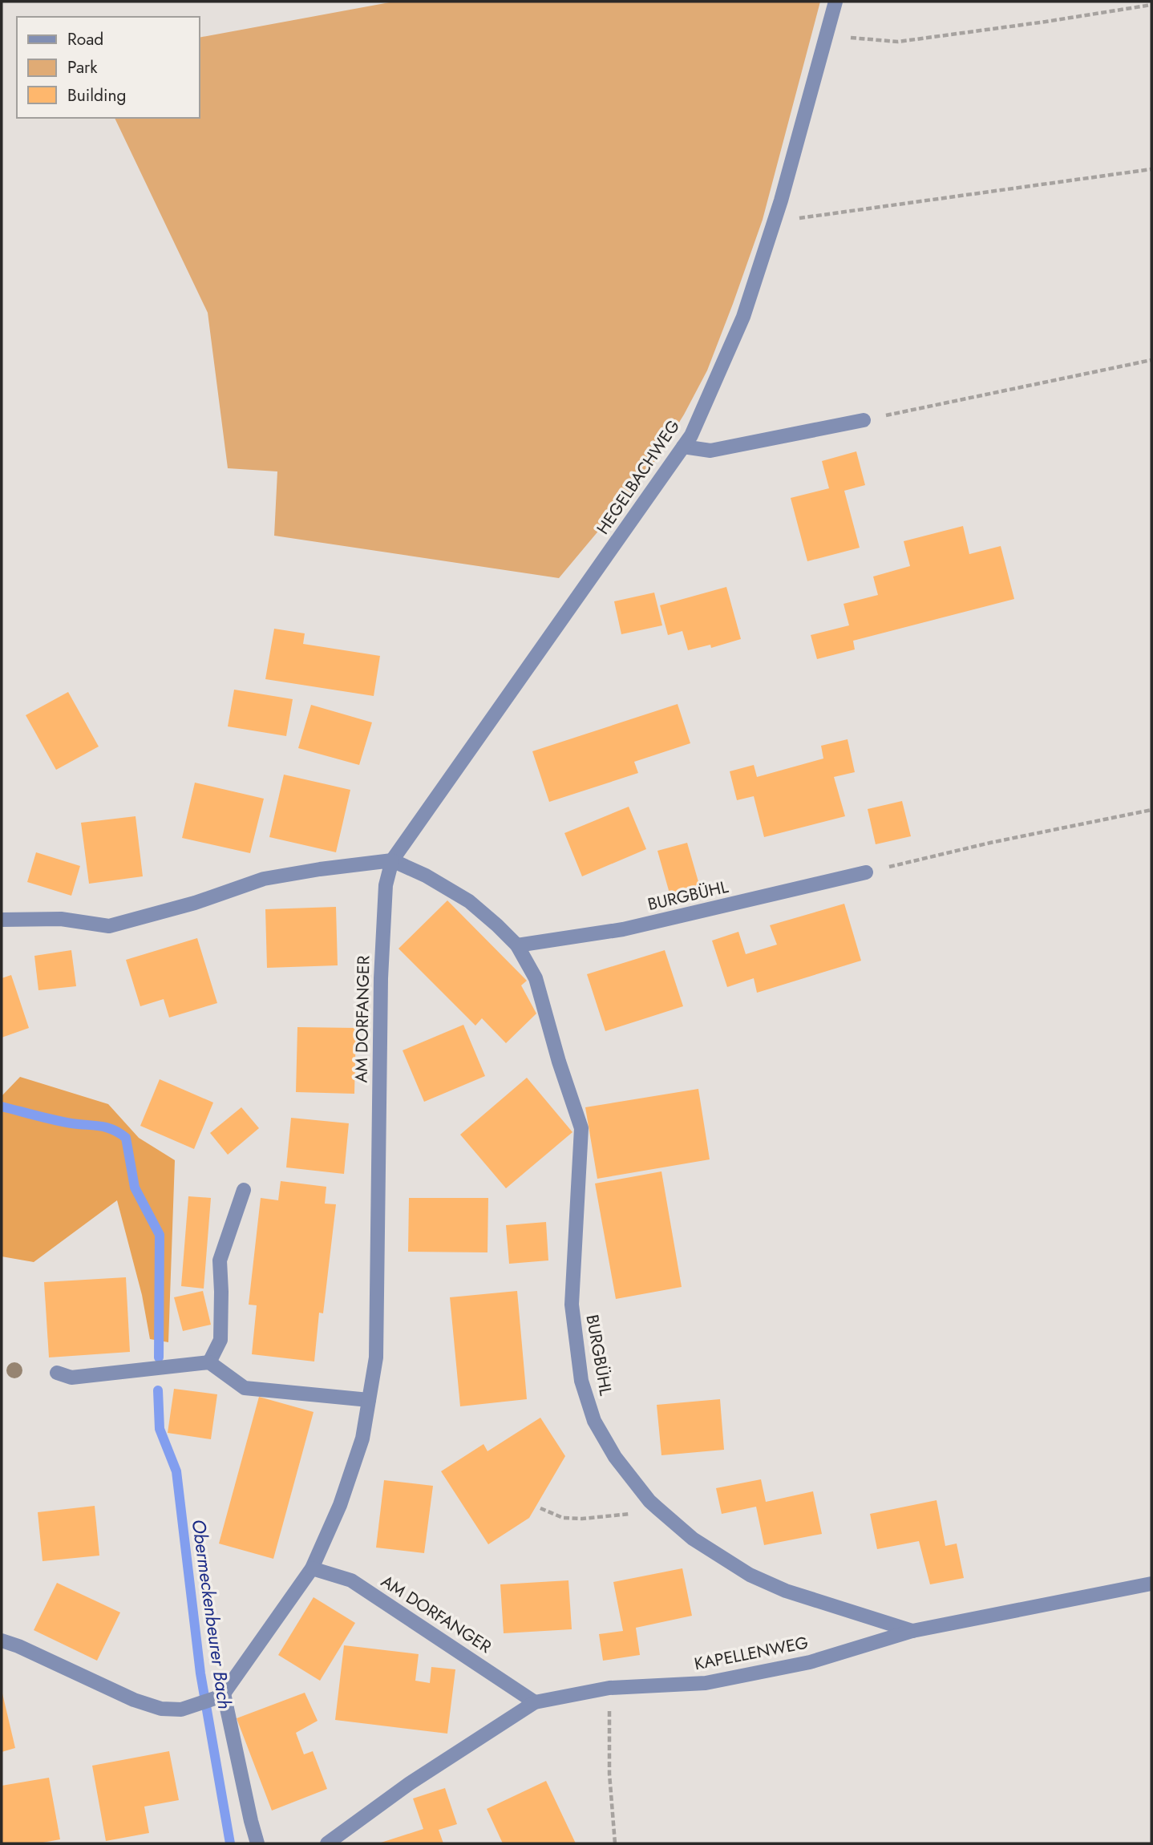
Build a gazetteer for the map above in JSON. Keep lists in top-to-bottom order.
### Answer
{
  "streets": {
    "street": [
      "HEGELBACHWEG",
      "BURGBÜHL",
      "AM DORFANGER",
      "KAPELLENWEG"
    ]
  },
  "crossings": [
    ["HEGELBACHWEG", "BURGBÜHL"],
    ["HEGELBACHWEG", "AM DORFANGER"],
    ["BURGBÜHL", "AM DORFANGER"],
    ["BURGBÜHL", "KAPELLENWEG"],
    ["AM DORFANGER", "KAPELLENWEG"]
  ],
  "water": ["Obermeckenbeurer Bach"],
  "legend": ["Road", "Park", "Building"]
}
